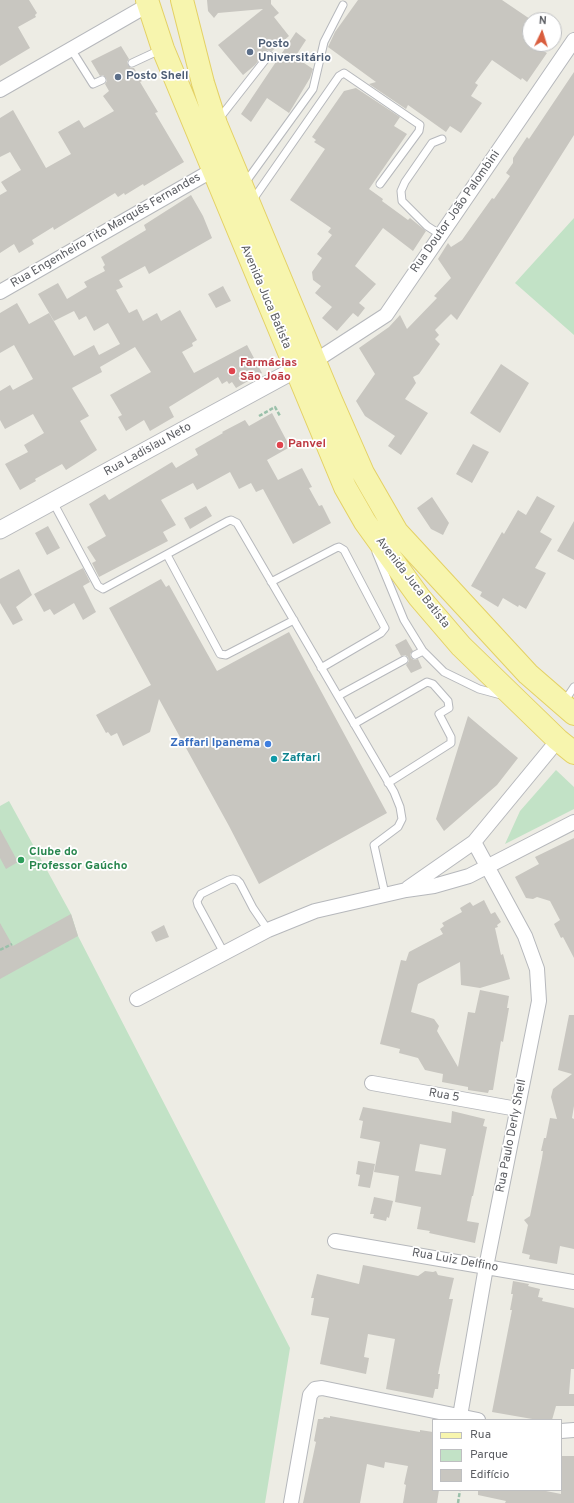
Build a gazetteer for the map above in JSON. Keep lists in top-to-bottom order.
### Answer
{
  "streets": {
    "main road": ["Avenida Juca Batista"],
    "street": [
      "Rua Doutor João Palombini",
      "Rua Engenheiro Tito Marquês Fernandes",
      "Rua Ladislau Neto",
      "Rua 5",
      "Rua Paulo Derly Shell",
      "Rua Luiz Delfino"
    ]
  },
  "crossings": [
    ["Rua Doutor João Palombini", "Avenida Juca Batista"],
    ["Rua Engenheiro Tito Marquês Fernandes", "Avenida Juca Batista"],
    ["Avenida Juca Batista", "Rua Ladislau Neto"],
    ["Rua 5", "Rua Paulo Derly Shell"],
    ["Rua Paulo Derly Shell", "Rua Luiz Delfino"]
  ],
  "places": [
    "Posto Universitário",
    "Posto Shell",
    "Farmácias São João",
    "Panvel",
    "Zaffari Ipanema",
    "Zaffari",
    "Clube do Professor Gaúcho"
  ],
  "legend": ["Rua", "Parque", "Edifício"],
  "north": "top"
}
